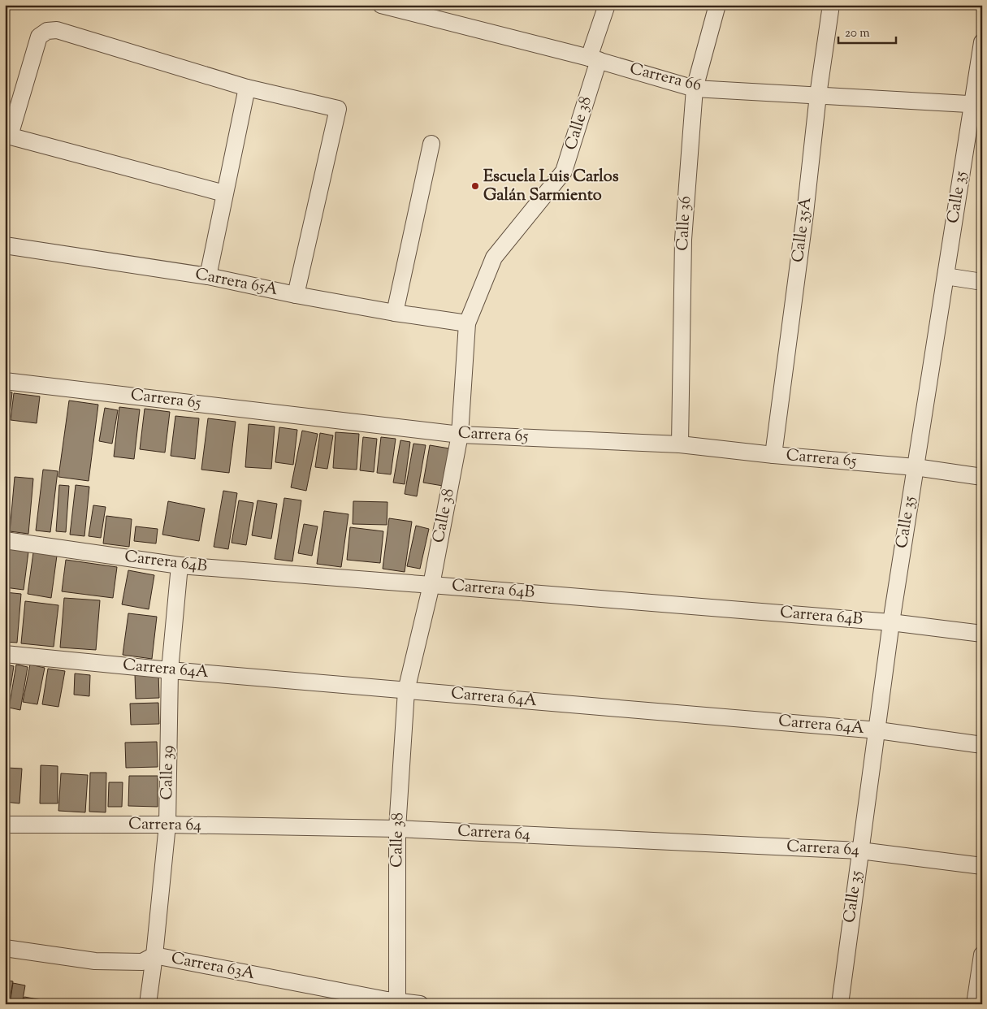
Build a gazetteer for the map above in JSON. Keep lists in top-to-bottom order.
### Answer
{
  "streets": {
    "street": [
      "Carrera 66",
      "Calle 38",
      "Calle 35",
      "Calle 36",
      "Calle 35A",
      "Carrera 65A",
      "Carrera 65",
      "Carrera 64B",
      "Carrera 64A",
      "Calle 39",
      "Carrera 64",
      "Carrera 63A"
    ]
  },
  "crossings": [
    ["Carrera 66", "Calle 38"],
    ["Carrera 66", "Calle 35"],
    ["Carrera 66", "Calle 36"],
    ["Carrera 66", "Calle 35A"],
    ["Calle 38", "Carrera 65A"],
    ["Calle 38", "Carrera 65"],
    ["Calle 38", "Carrera 64B"],
    ["Calle 38", "Carrera 64A"],
    ["Calle 38", "Carrera 64"],
    ["Calle 38", "Carrera 63A"],
    ["Calle 35", "Carrera 65"],
    ["Calle 35", "Carrera 64B"],
    ["Calle 35", "Carrera 64A"],
    ["Calle 35", "Carrera 64"],
    ["Calle 36", "Carrera 65"],
    ["Calle 35A", "Carrera 65"],
    ["Carrera 64B", "Calle 39"],
    ["Carrera 64A", "Calle 39"],
    ["Calle 39", "Carrera 64"],
    ["Calle 39", "Carrera 63A"]
  ],
  "places": ["Escuela Luis Carlos Galán Sarmiento"],
  "scale_bar": "20 m"
}
